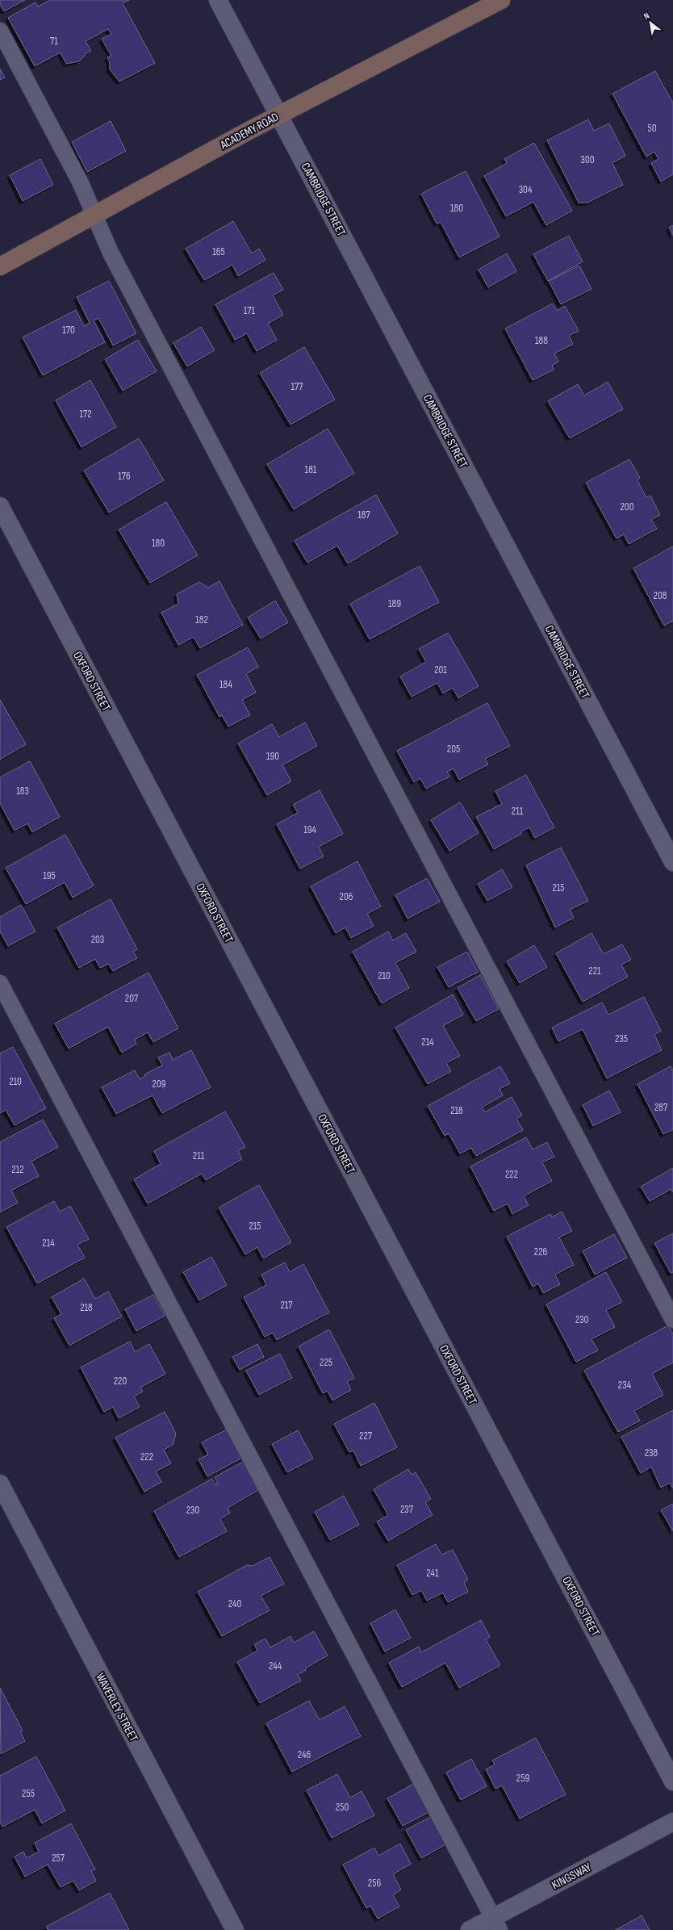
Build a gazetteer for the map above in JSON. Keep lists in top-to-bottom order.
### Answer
{
  "streets": {
    "main road": ["ACADEMY ROAD"],
    "street": [
      "CAMBRIDGE STREET",
      "OXFORD STREET",
      "WAVERLEY STREET",
      "KINGSWAY"
    ]
  },
  "crossings": [
    ["ACADEMY ROAD", "CAMBRIDGE STREET"]
  ],
  "house_numbers": [
    "71",
    "50",
    "300",
    "304",
    "180",
    "165",
    "171",
    "170",
    "188",
    "177",
    "172",
    "181",
    "176",
    "200",
    "187",
    "180",
    "208",
    "189",
    "182",
    "201",
    "184",
    "205",
    "190",
    "183",
    "211",
    "194",
    "195",
    "215",
    "206",
    "203",
    "221",
    "210",
    "207",
    "235",
    "214",
    "210",
    "209",
    "287",
    "218",
    "211",
    "212",
    "222",
    "215",
    "214",
    "226",
    "217",
    "218",
    "230",
    "225",
    "220",
    "234",
    "227",
    "238",
    "222",
    "237",
    "230",
    "241",
    "240",
    "244",
    "246",
    "259",
    "255",
    "250",
    "257",
    "256"
  ],
  "north": "top left"
}
